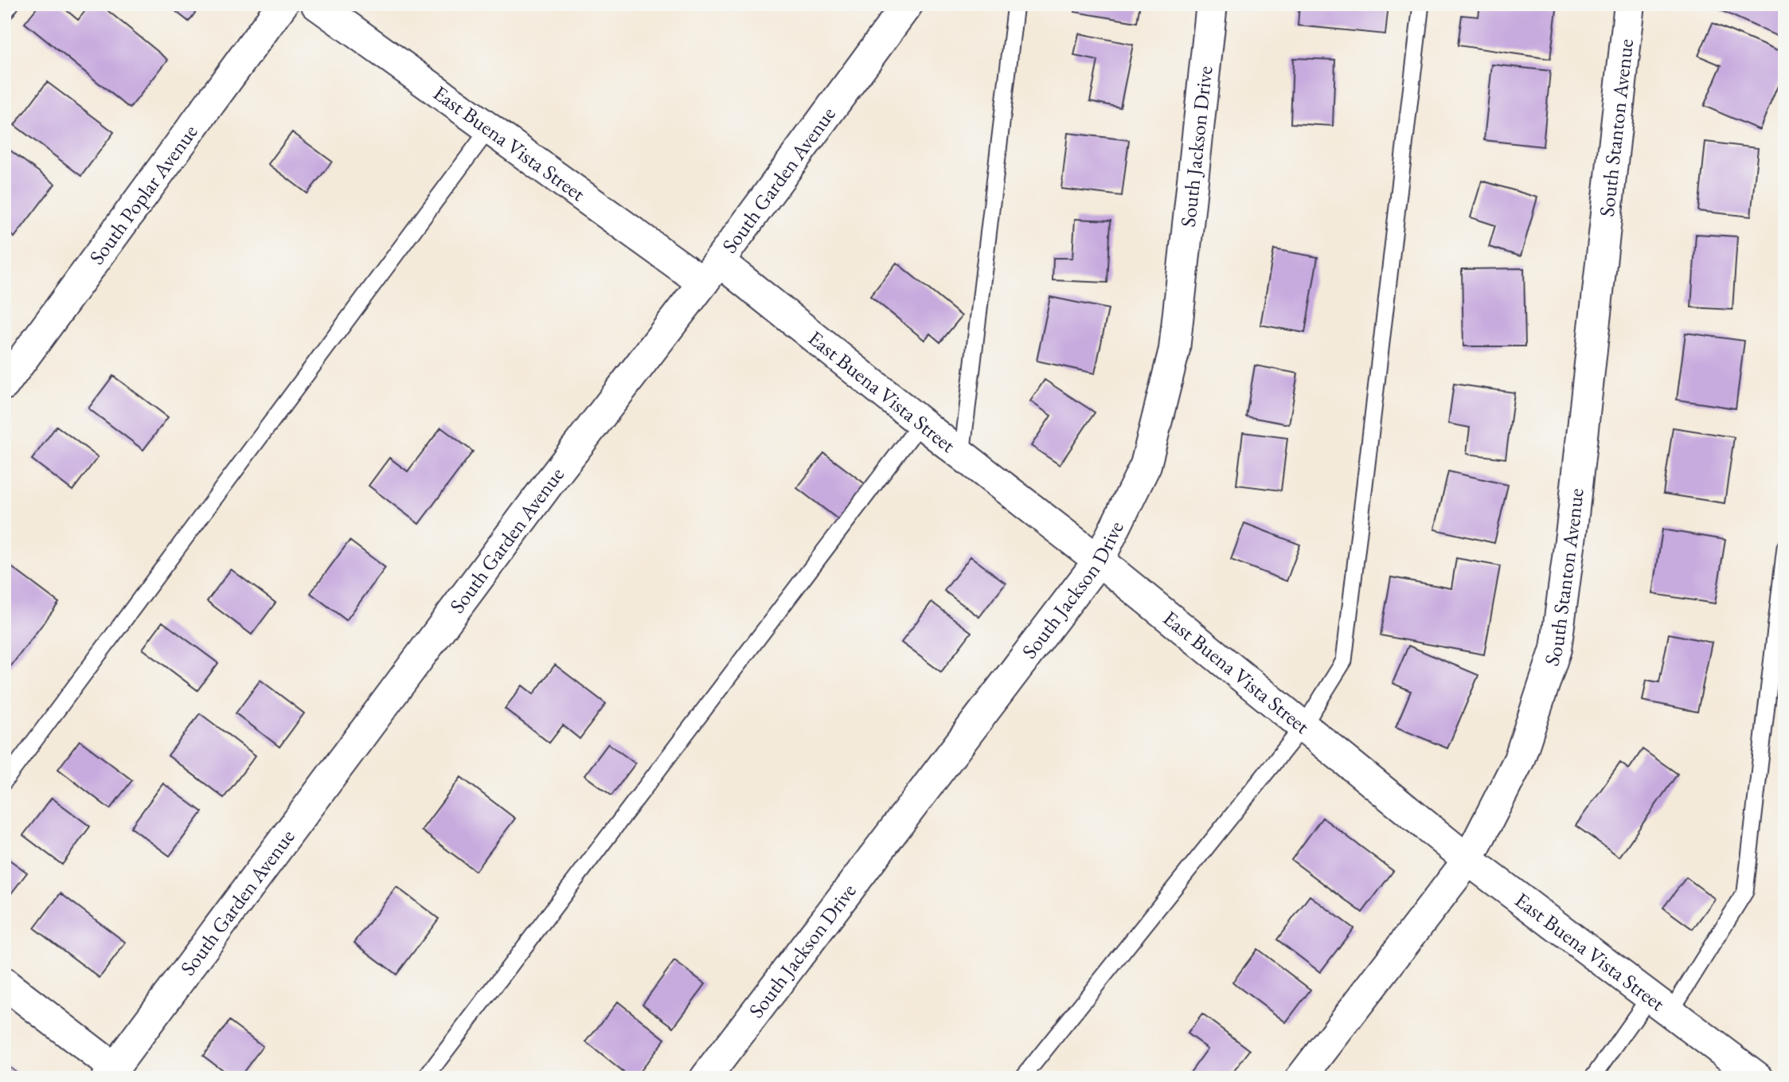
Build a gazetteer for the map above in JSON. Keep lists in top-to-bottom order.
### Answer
{
  "streets": {
    "street": [
      "South Stanton Avenue",
      "East Buena Vista Street",
      "South Jackson Drive",
      "South Garden Avenue",
      "South Poplar Avenue"
    ]
  },
  "crossings": [
    ["South Stanton Avenue", "East Buena Vista Street"],
    ["East Buena Vista Street", "South Jackson Drive"],
    ["East Buena Vista Street", "South Garden Avenue"]
  ]
}
